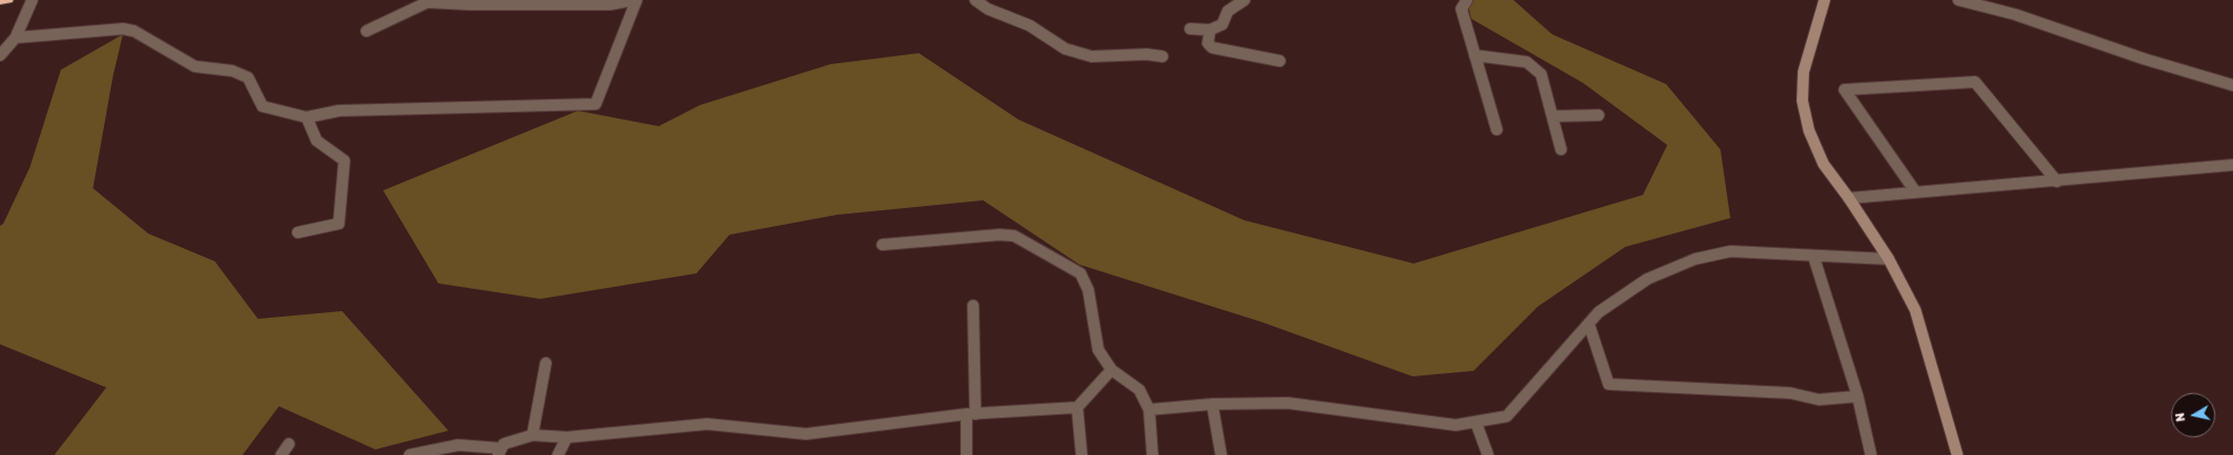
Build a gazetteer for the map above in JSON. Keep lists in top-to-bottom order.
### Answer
{
  "north": "left"
}
